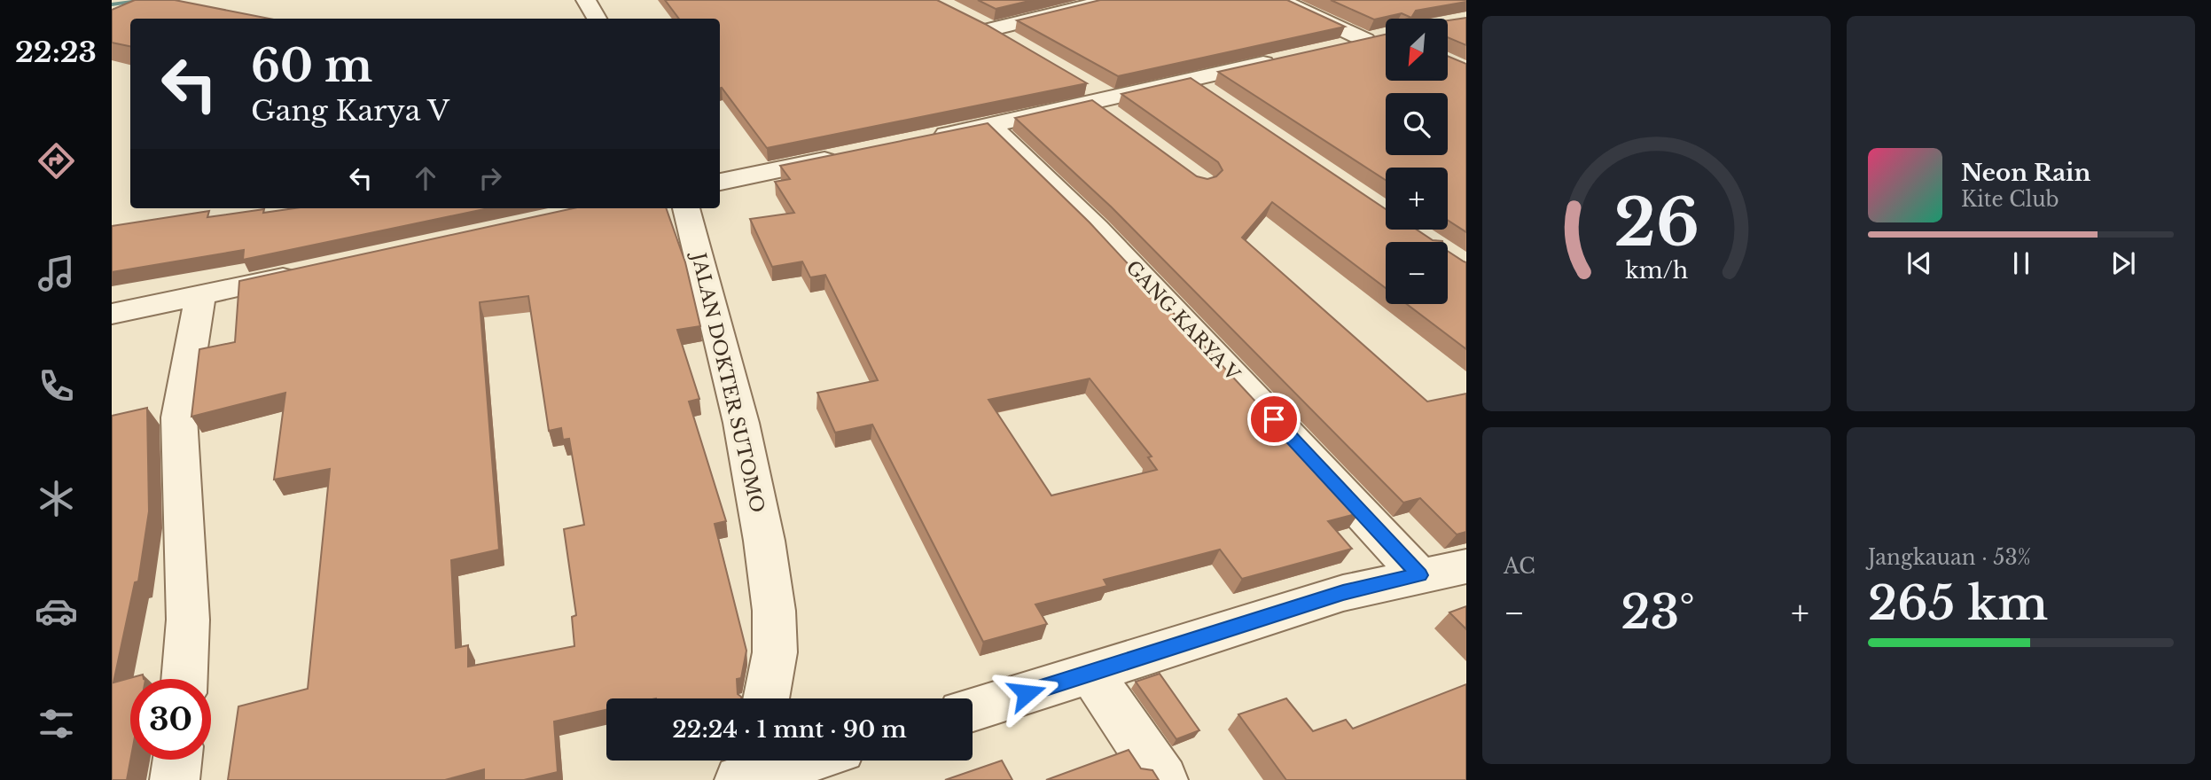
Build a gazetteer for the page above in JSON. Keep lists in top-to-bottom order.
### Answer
{
  "streets": {
    "street": ["GANG KARYA V", "JALAN DOKTER SUTOMO"]
  },
  "north": "bottom left",
  "page": {
    "tabs": "22:23",
    "map_buttons": ["+", "−"],
    "turn": ["60 m", "Gang Karya V"],
    "song": ["Neon Rain", "Kite Club"],
    "tile": [
      "AC",
      ["Jangkauan · 53%", "265 km"]
    ],
    "heat": ["−", "23°", "+"],
    "limit": "30",
    "trip": "22:24 · 1 mnt · 90 m",
    "gauge": ["26", "km/h"]
  }
}
